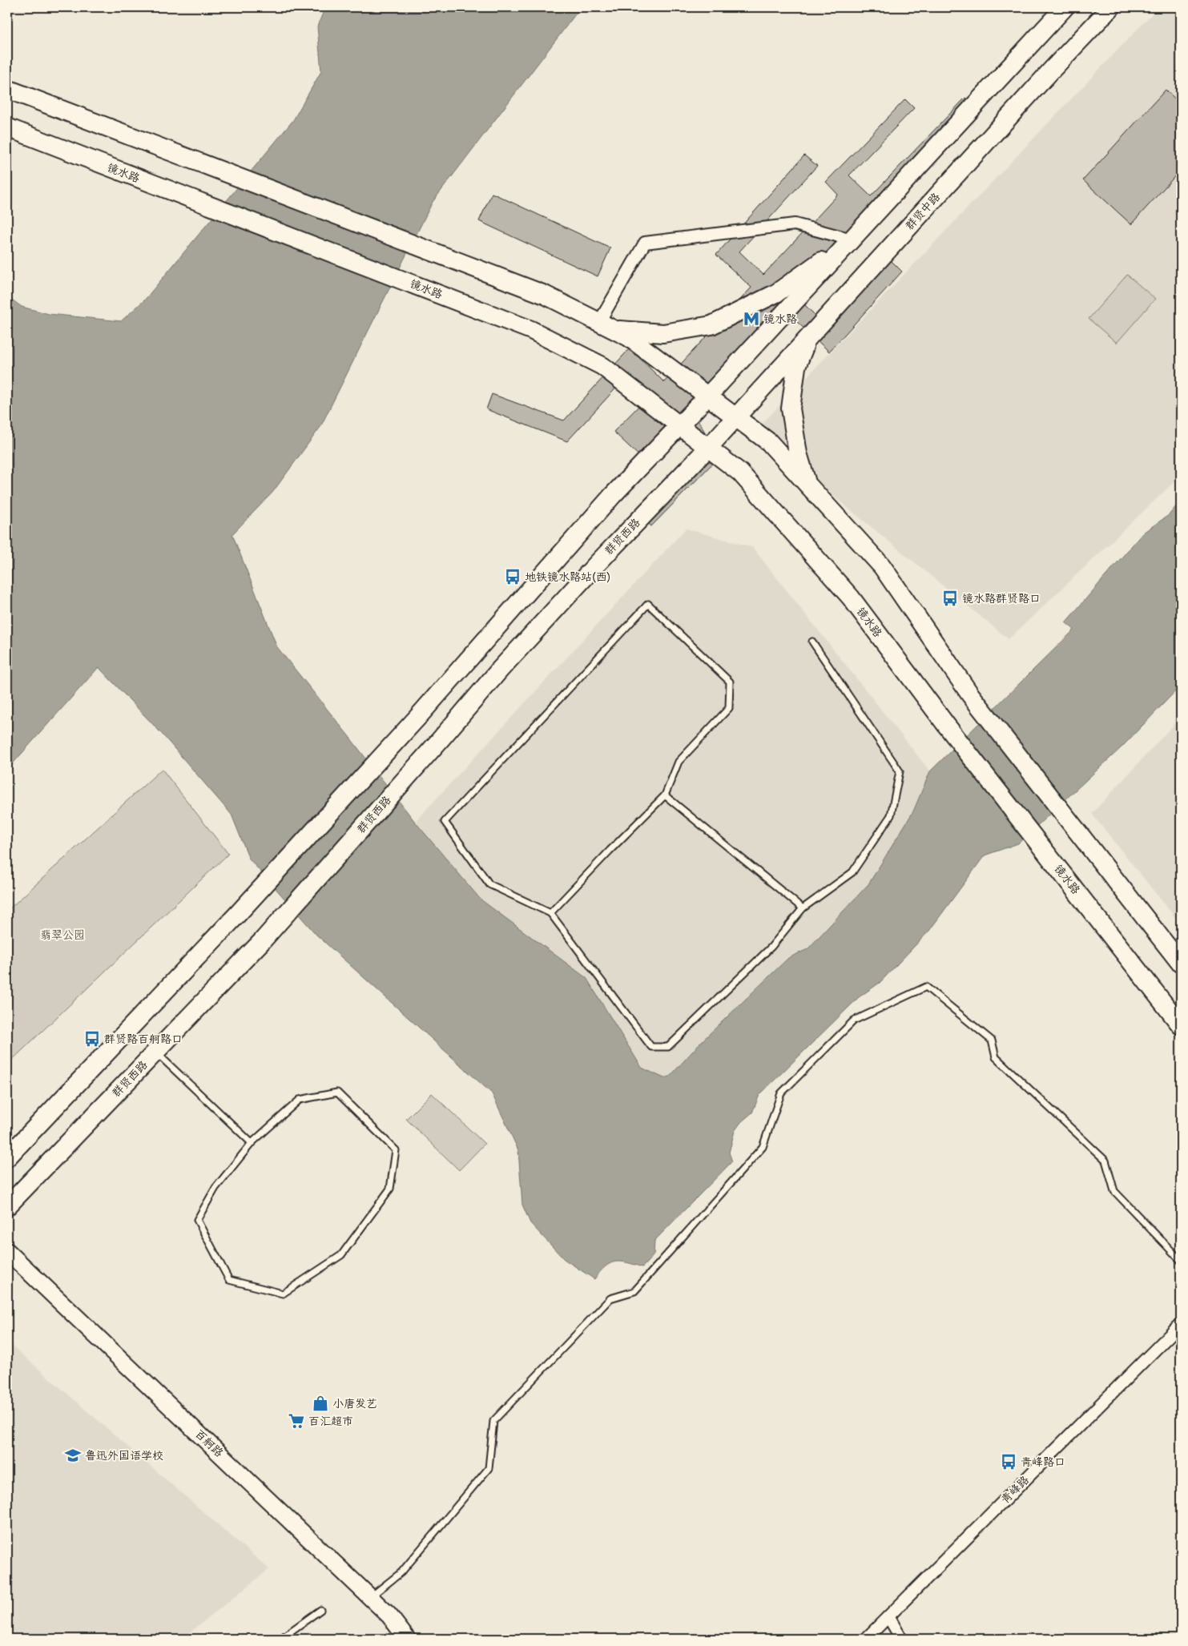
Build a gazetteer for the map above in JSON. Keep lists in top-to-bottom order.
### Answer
{
  "streets": {
    "main road": ["镜水路", "群贤中路", "群贤西路"],
    "street": ["百舸路", "青峰路"]
  },
  "crossings": [
    ["镜水路", "群贤西路"],
    ["群贤中路", "群贤西路"]
  ],
  "parks": ["翡翠公园"],
  "places": {
    "metro station": ["镜水路"],
    "bus stop": [
      "地铁镜水路站(西)",
      "镜水路群贤路口",
      "群贤路百舸路口",
      "青峰路口"
    ],
    "shop": ["小唐发艺"],
    "supermarket": ["百汇超市"],
    "school or university": ["鲁迅外国语学校"]
  }
}
